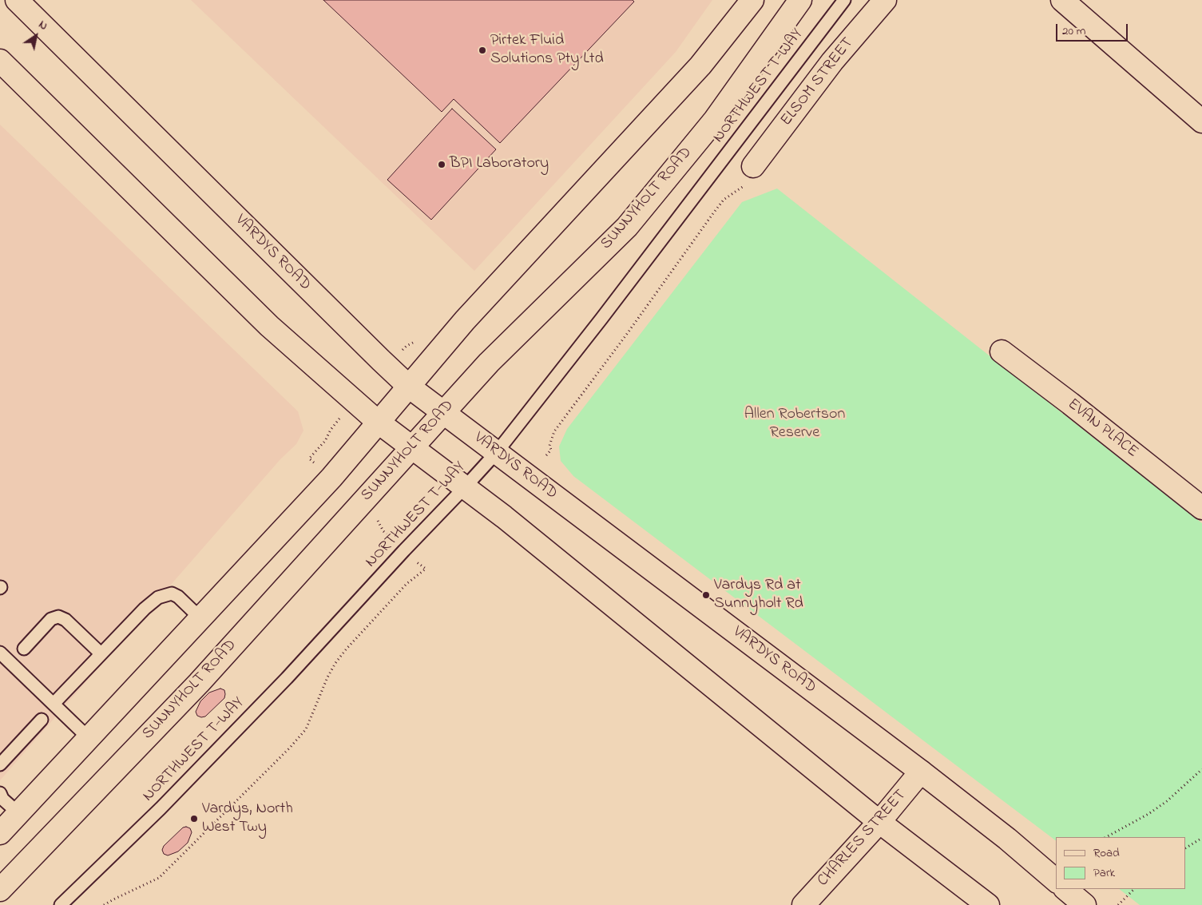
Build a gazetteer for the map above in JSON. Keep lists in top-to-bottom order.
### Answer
{
  "streets": {
    "main road": [
      "ELSOM STREET",
      "SUNNYHOLT ROAD",
      "VARDYS ROAD",
      "EVAN PLACE",
      "CHARLES STREET"
    ],
    "lane": ["NORTHWEST T-WAY"]
  },
  "crossings": [
    ["NORTHWEST T-WAY", "VARDYS ROAD"],
    ["SUNNYHOLT ROAD", "VARDYS ROAD"],
    ["VARDYS ROAD", "CHARLES STREET"]
  ],
  "parks": ["Allen Robertson Reserve"],
  "places": [
    "Pirtek Fluid Solutions Pty Ltd",
    "BPI Laboratory",
    "Vardys Rd at Sunnyholt Rd",
    "Vardys, North West Twy"
  ],
  "legend": ["Road", "Park"],
  "scale_bar": "20 m",
  "north": "top right"
}
